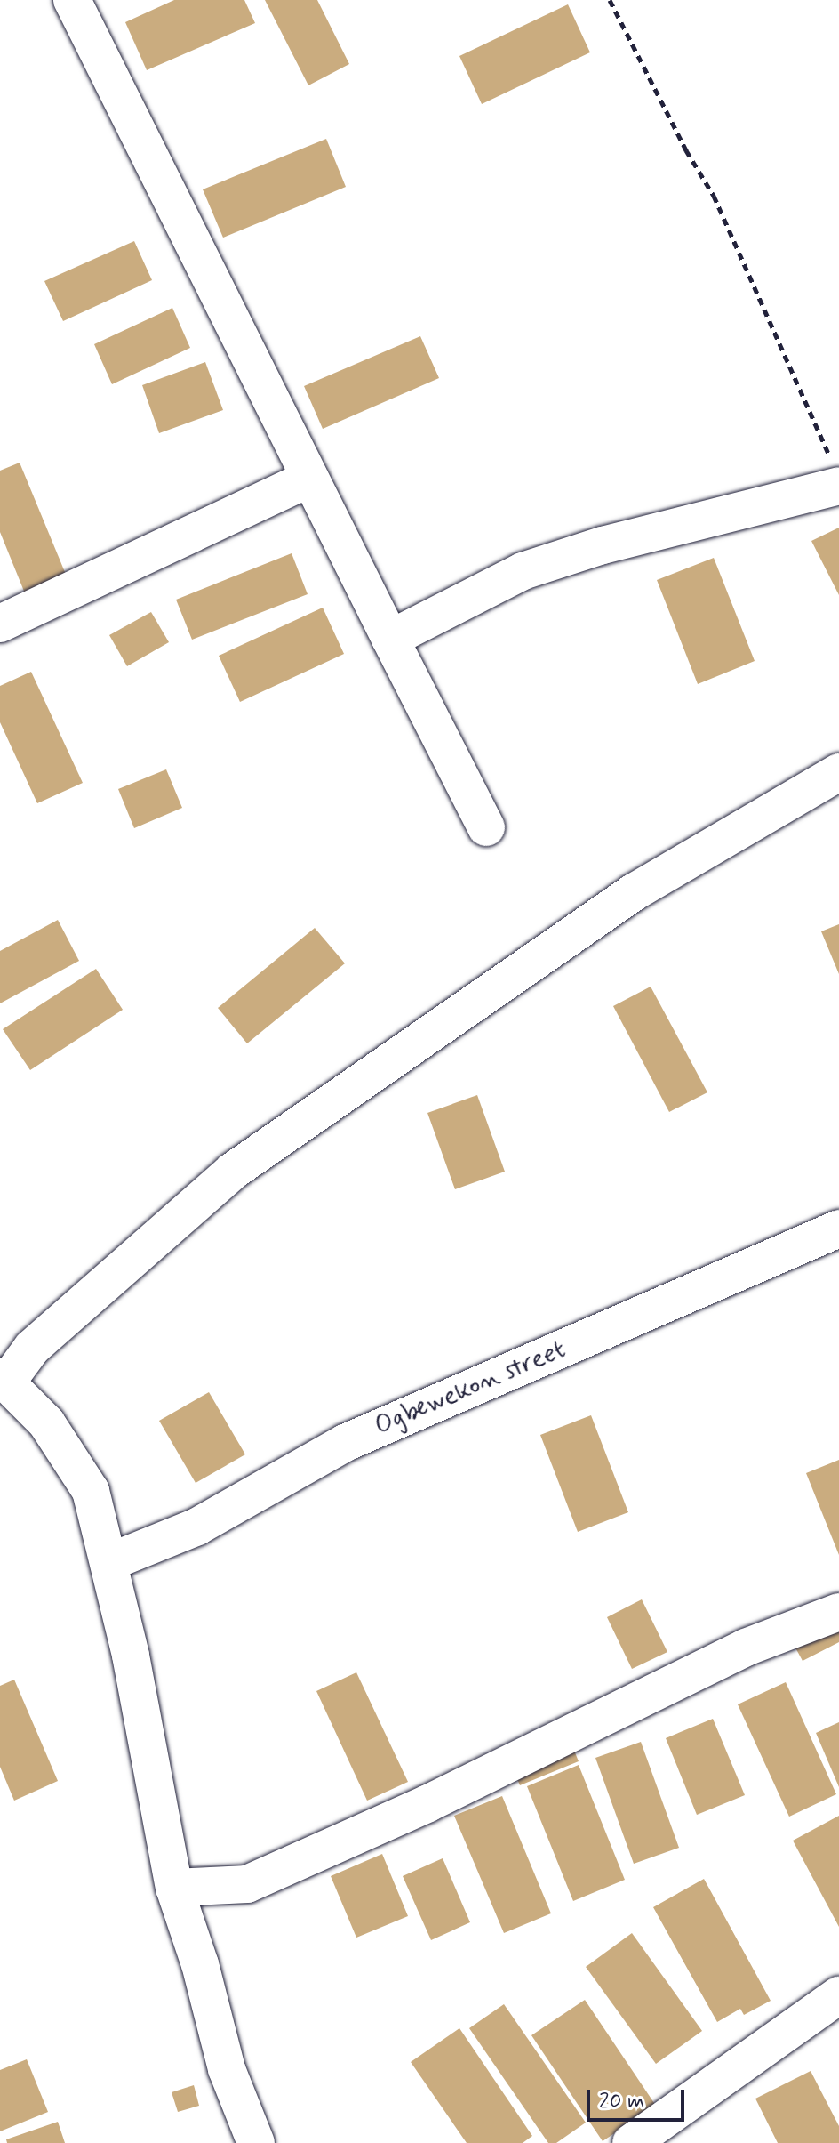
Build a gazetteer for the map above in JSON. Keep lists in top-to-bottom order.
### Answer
{
  "streets": {
    "street": ["Ogbewekon street"]
  },
  "scale_bar": "20 m"
}
